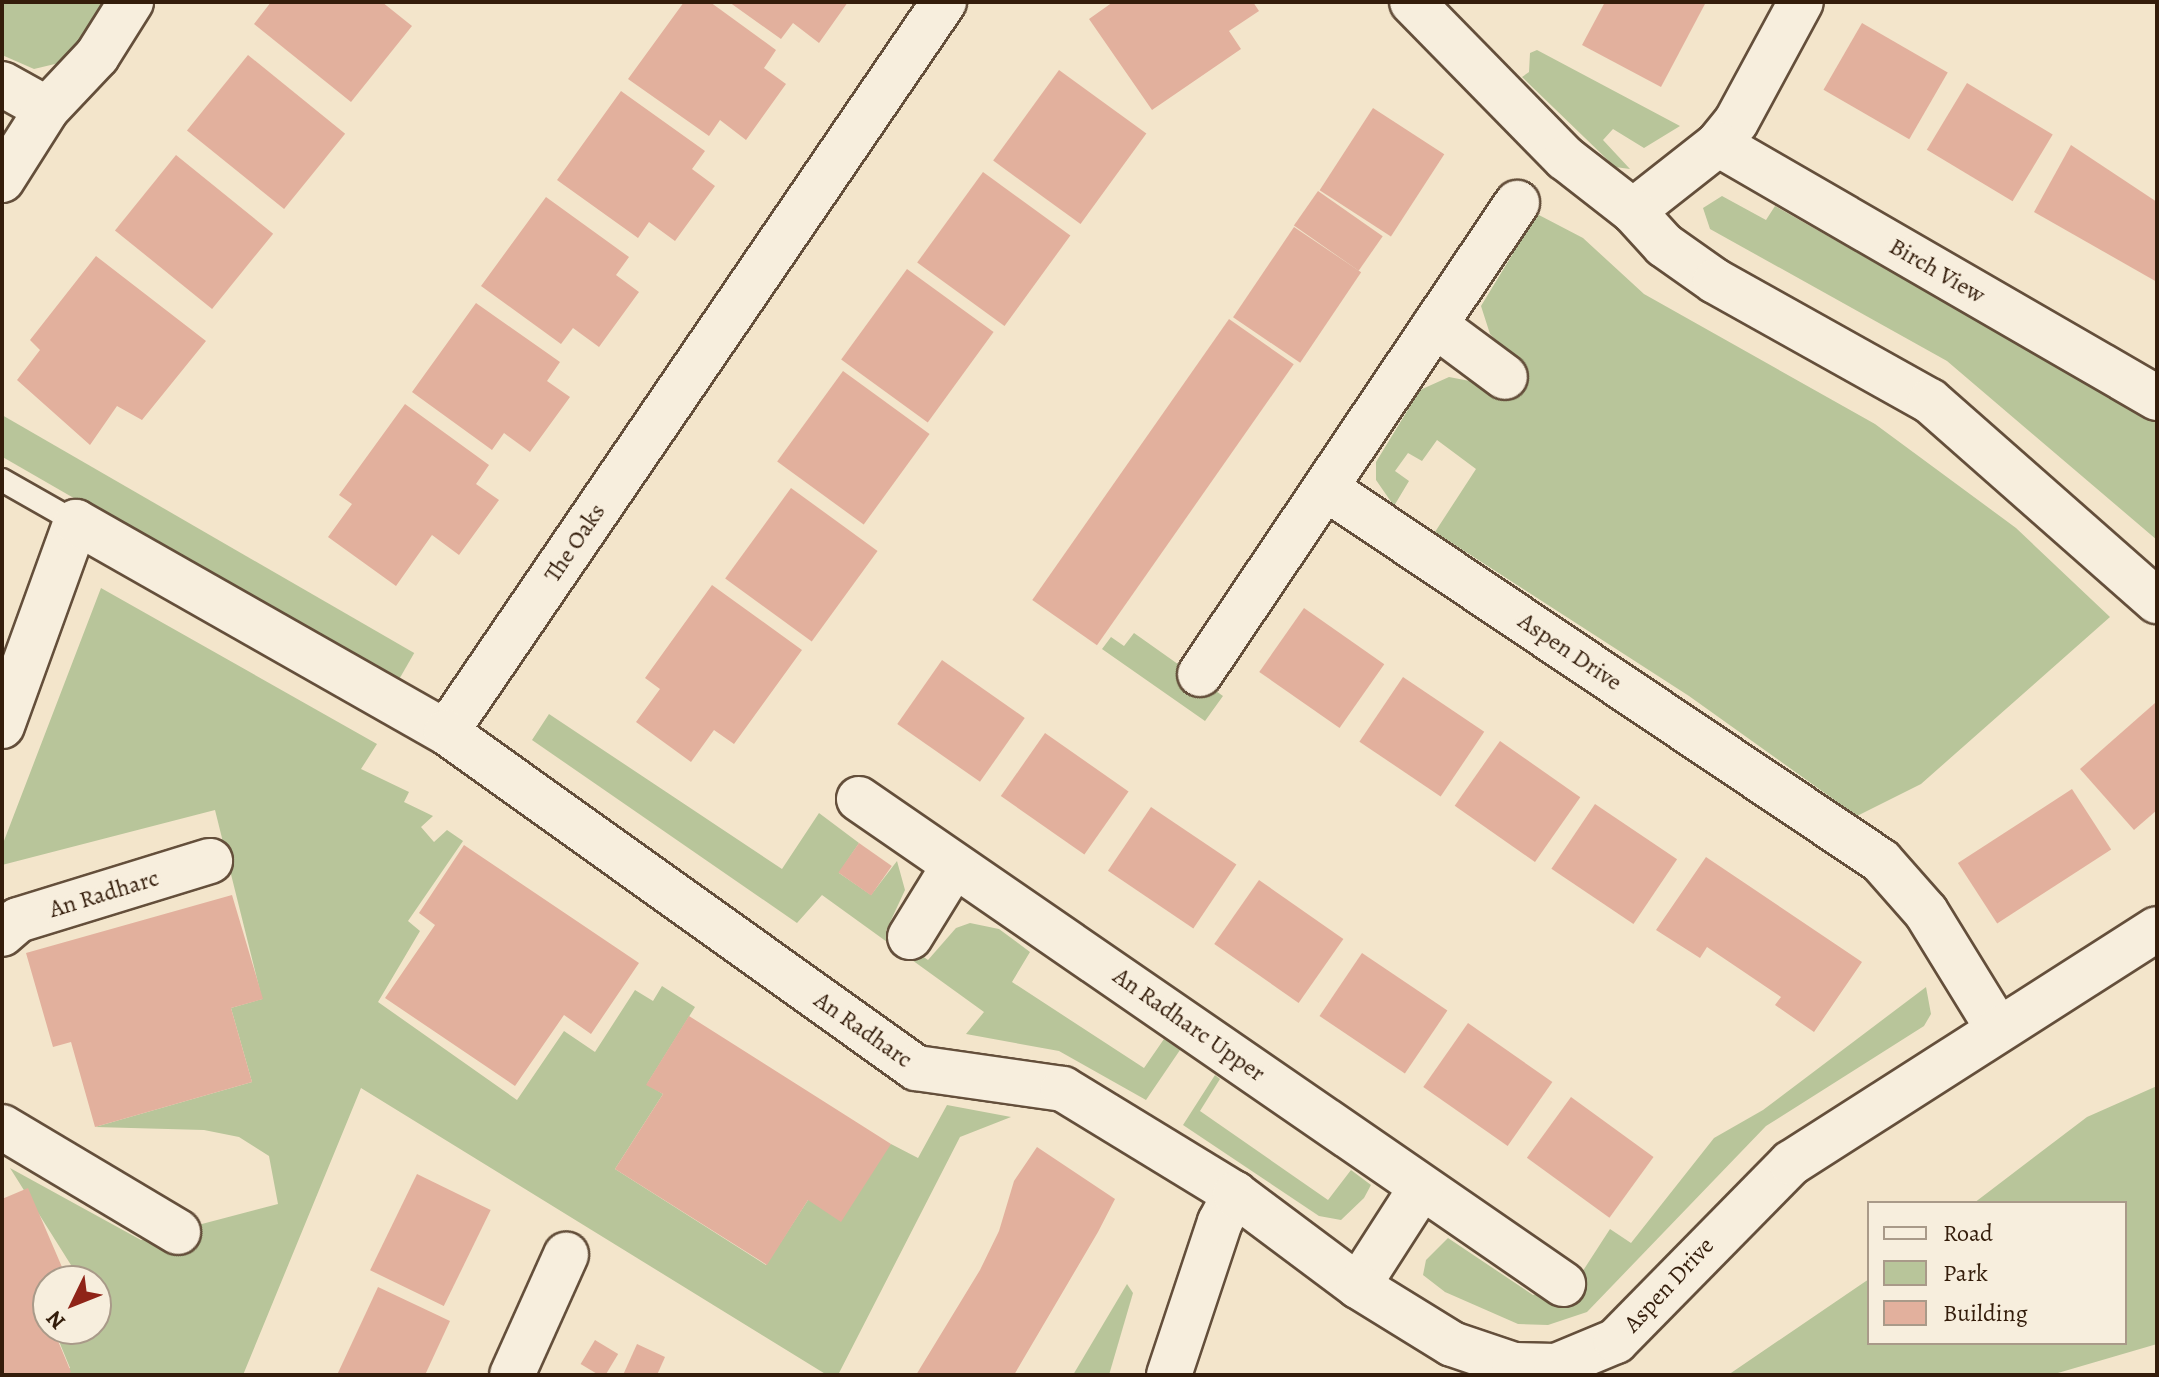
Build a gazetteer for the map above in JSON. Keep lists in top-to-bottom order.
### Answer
{
  "streets": {
    "street": [
      "Birch View",
      "The Oaks",
      "Aspen Drive",
      "An Radharc",
      "An Radharc Upper"
    ]
  },
  "crossings": [
    ["The Oaks", "An Radharc"],
    ["Aspen Drive", "An Radharc"]
  ],
  "legend": ["Road", "Park", "Building"],
  "north": "bottom left"
}
